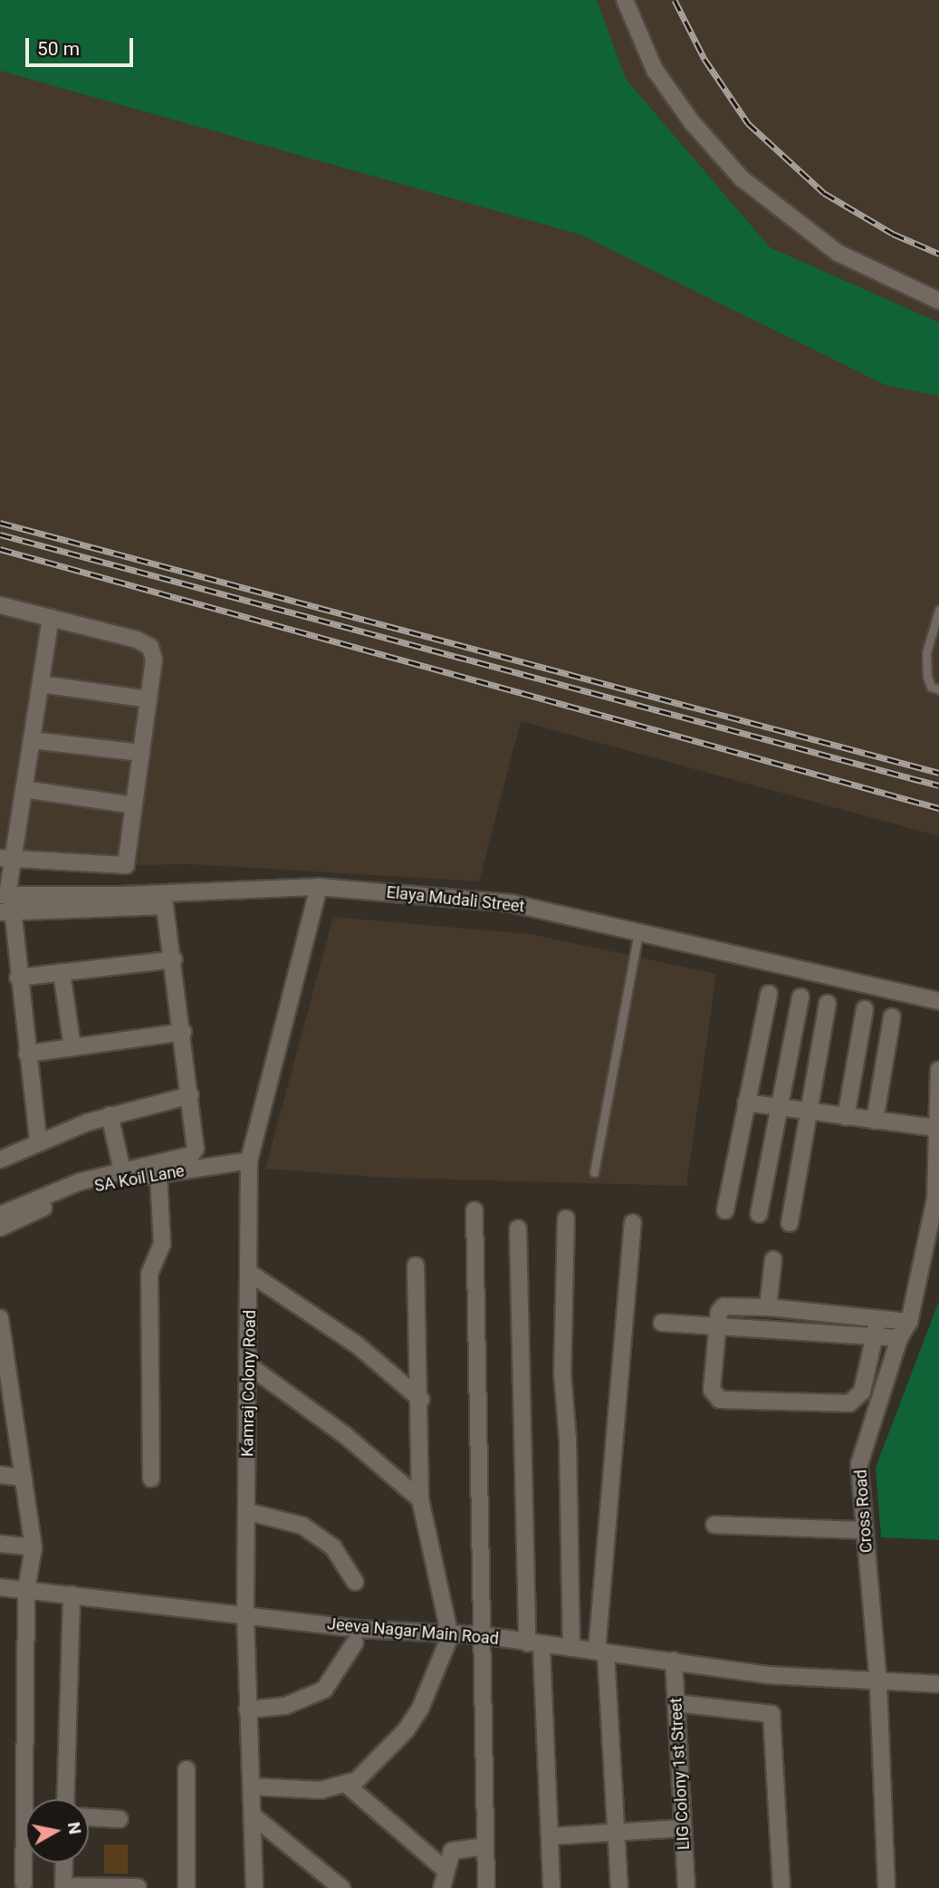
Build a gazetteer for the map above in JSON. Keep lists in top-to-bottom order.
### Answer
{
  "streets": {
    "street": [
      "Elaya Mudali Street",
      "SA Koil Lane",
      "Kamraj Colony Road",
      "Cross Road",
      "Jeeva Nagar Main Road",
      "LIG Colony 1st Street"
    ]
  },
  "crossings": [
    ["Elaya Mudali Street", "Kamraj Colony Road"],
    ["SA Koil Lane", "Kamraj Colony Road"],
    ["Kamraj Colony Road", "Jeeva Nagar Main Road"],
    ["Cross Road", "Jeeva Nagar Main Road"],
    ["Jeeva Nagar Main Road", "LIG Colony 1st Street"]
  ],
  "scale_bar": "50 m",
  "north": "right"
}
